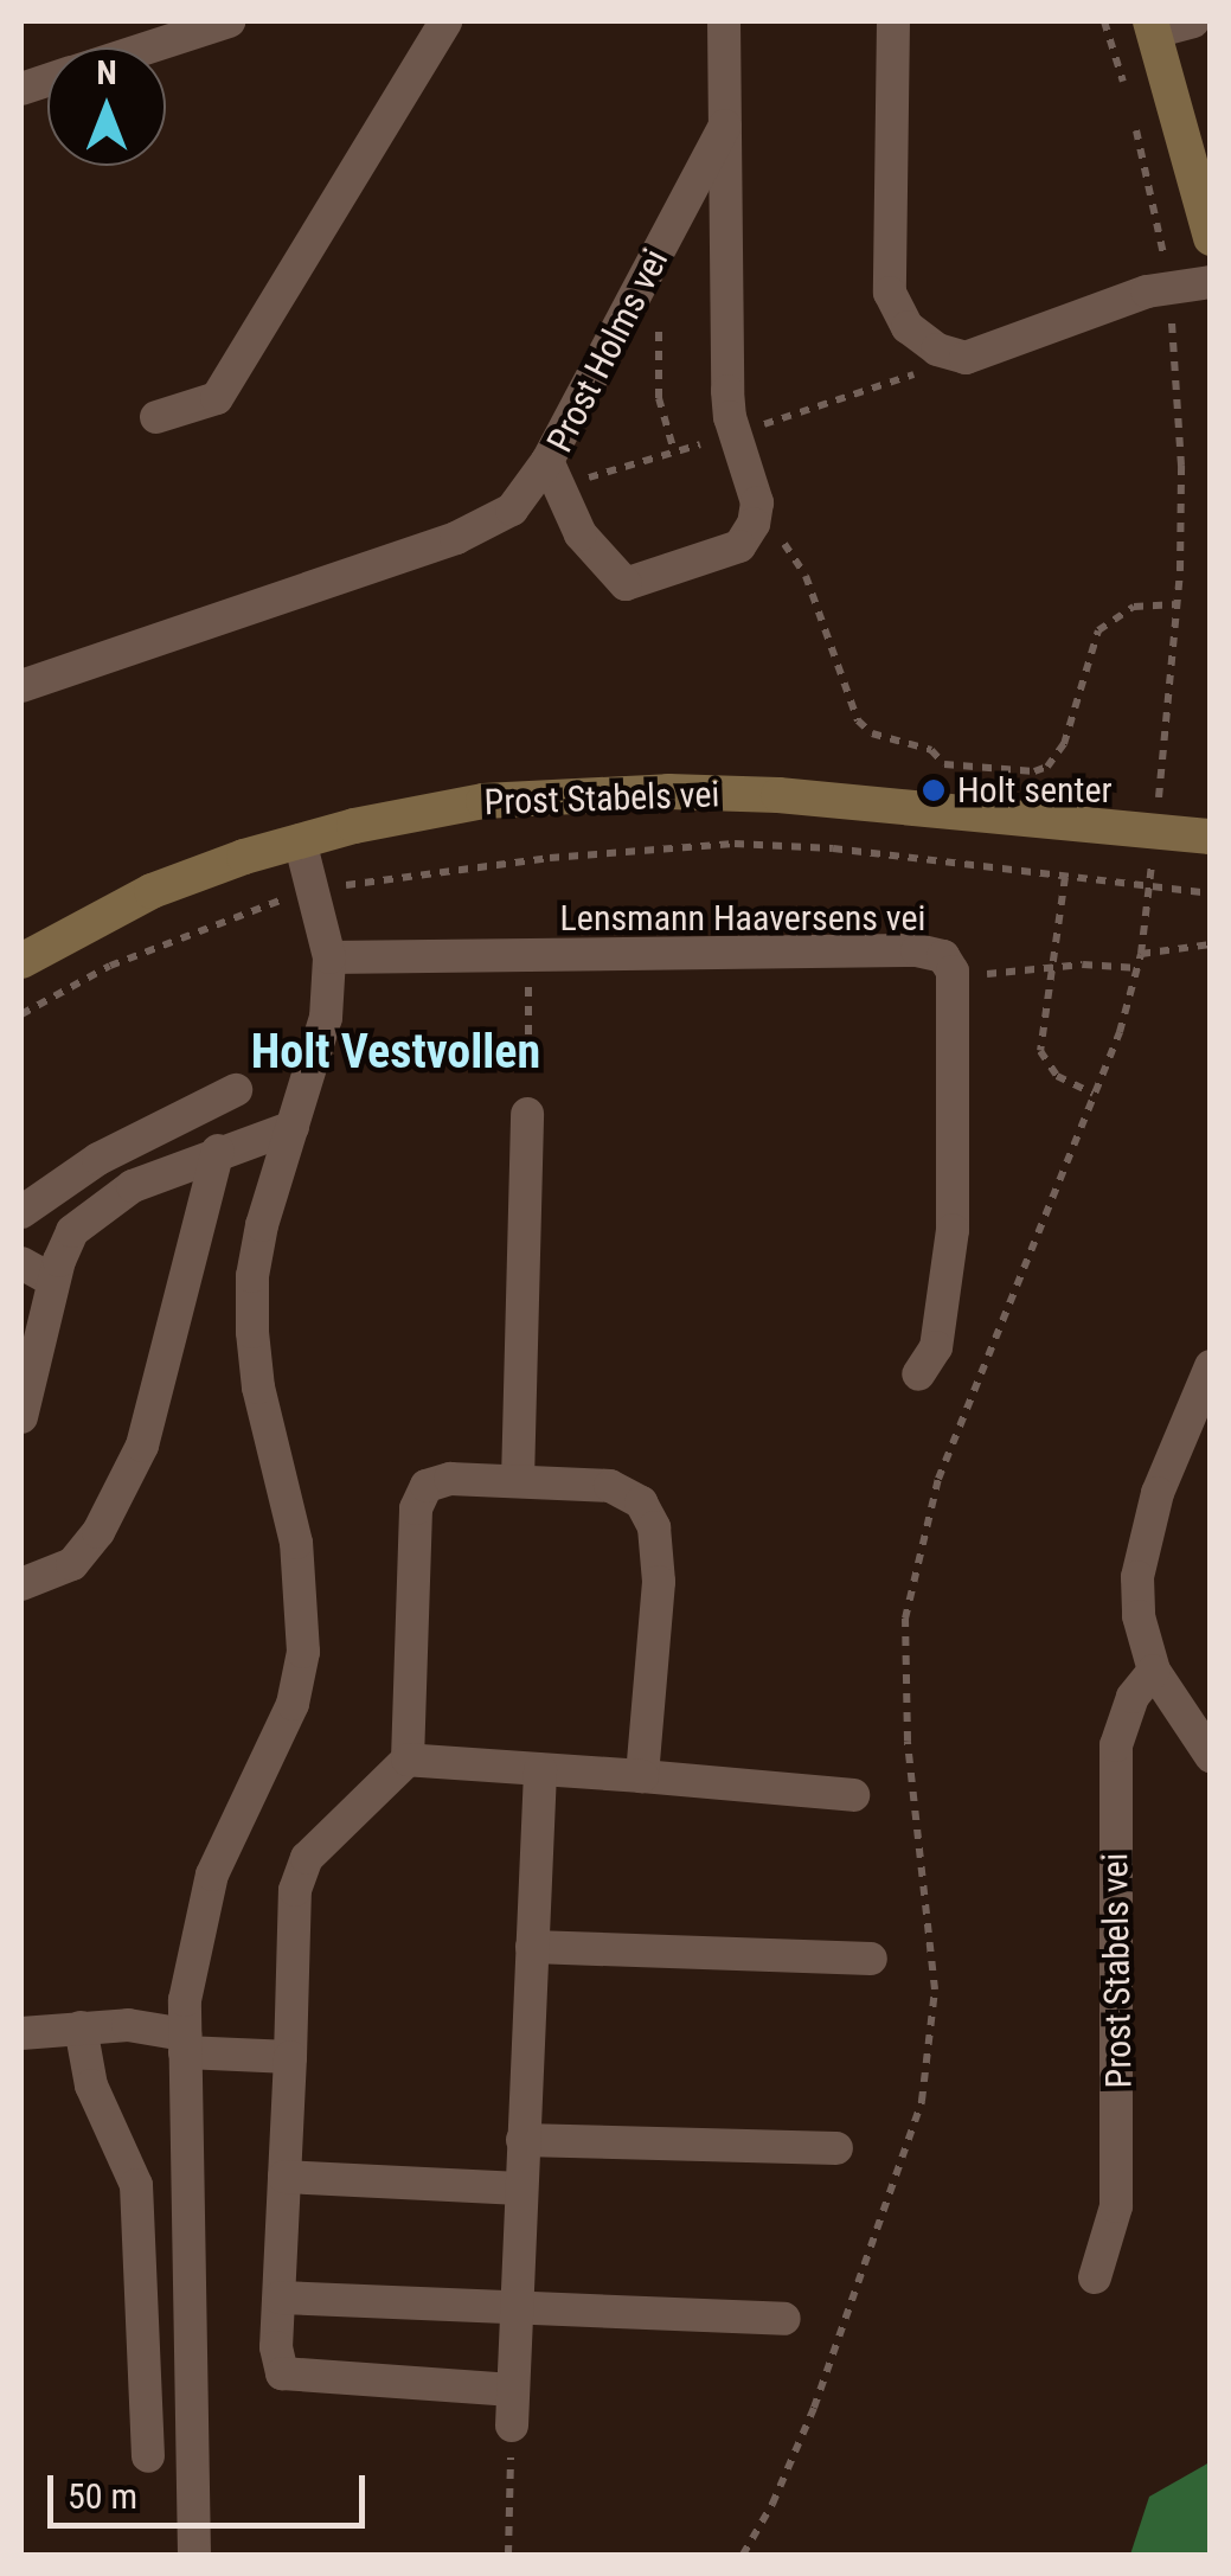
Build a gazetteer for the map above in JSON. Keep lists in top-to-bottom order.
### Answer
{
  "streets": {
    "street": ["Prost Holms vei", "Prost Stabels vei", "Lensmann Haaversens vei"]
  },
  "districts": ["Holt Vestvollen"],
  "places": ["Holt senter"],
  "scale_bar": "50 m",
  "north": "top"
}
